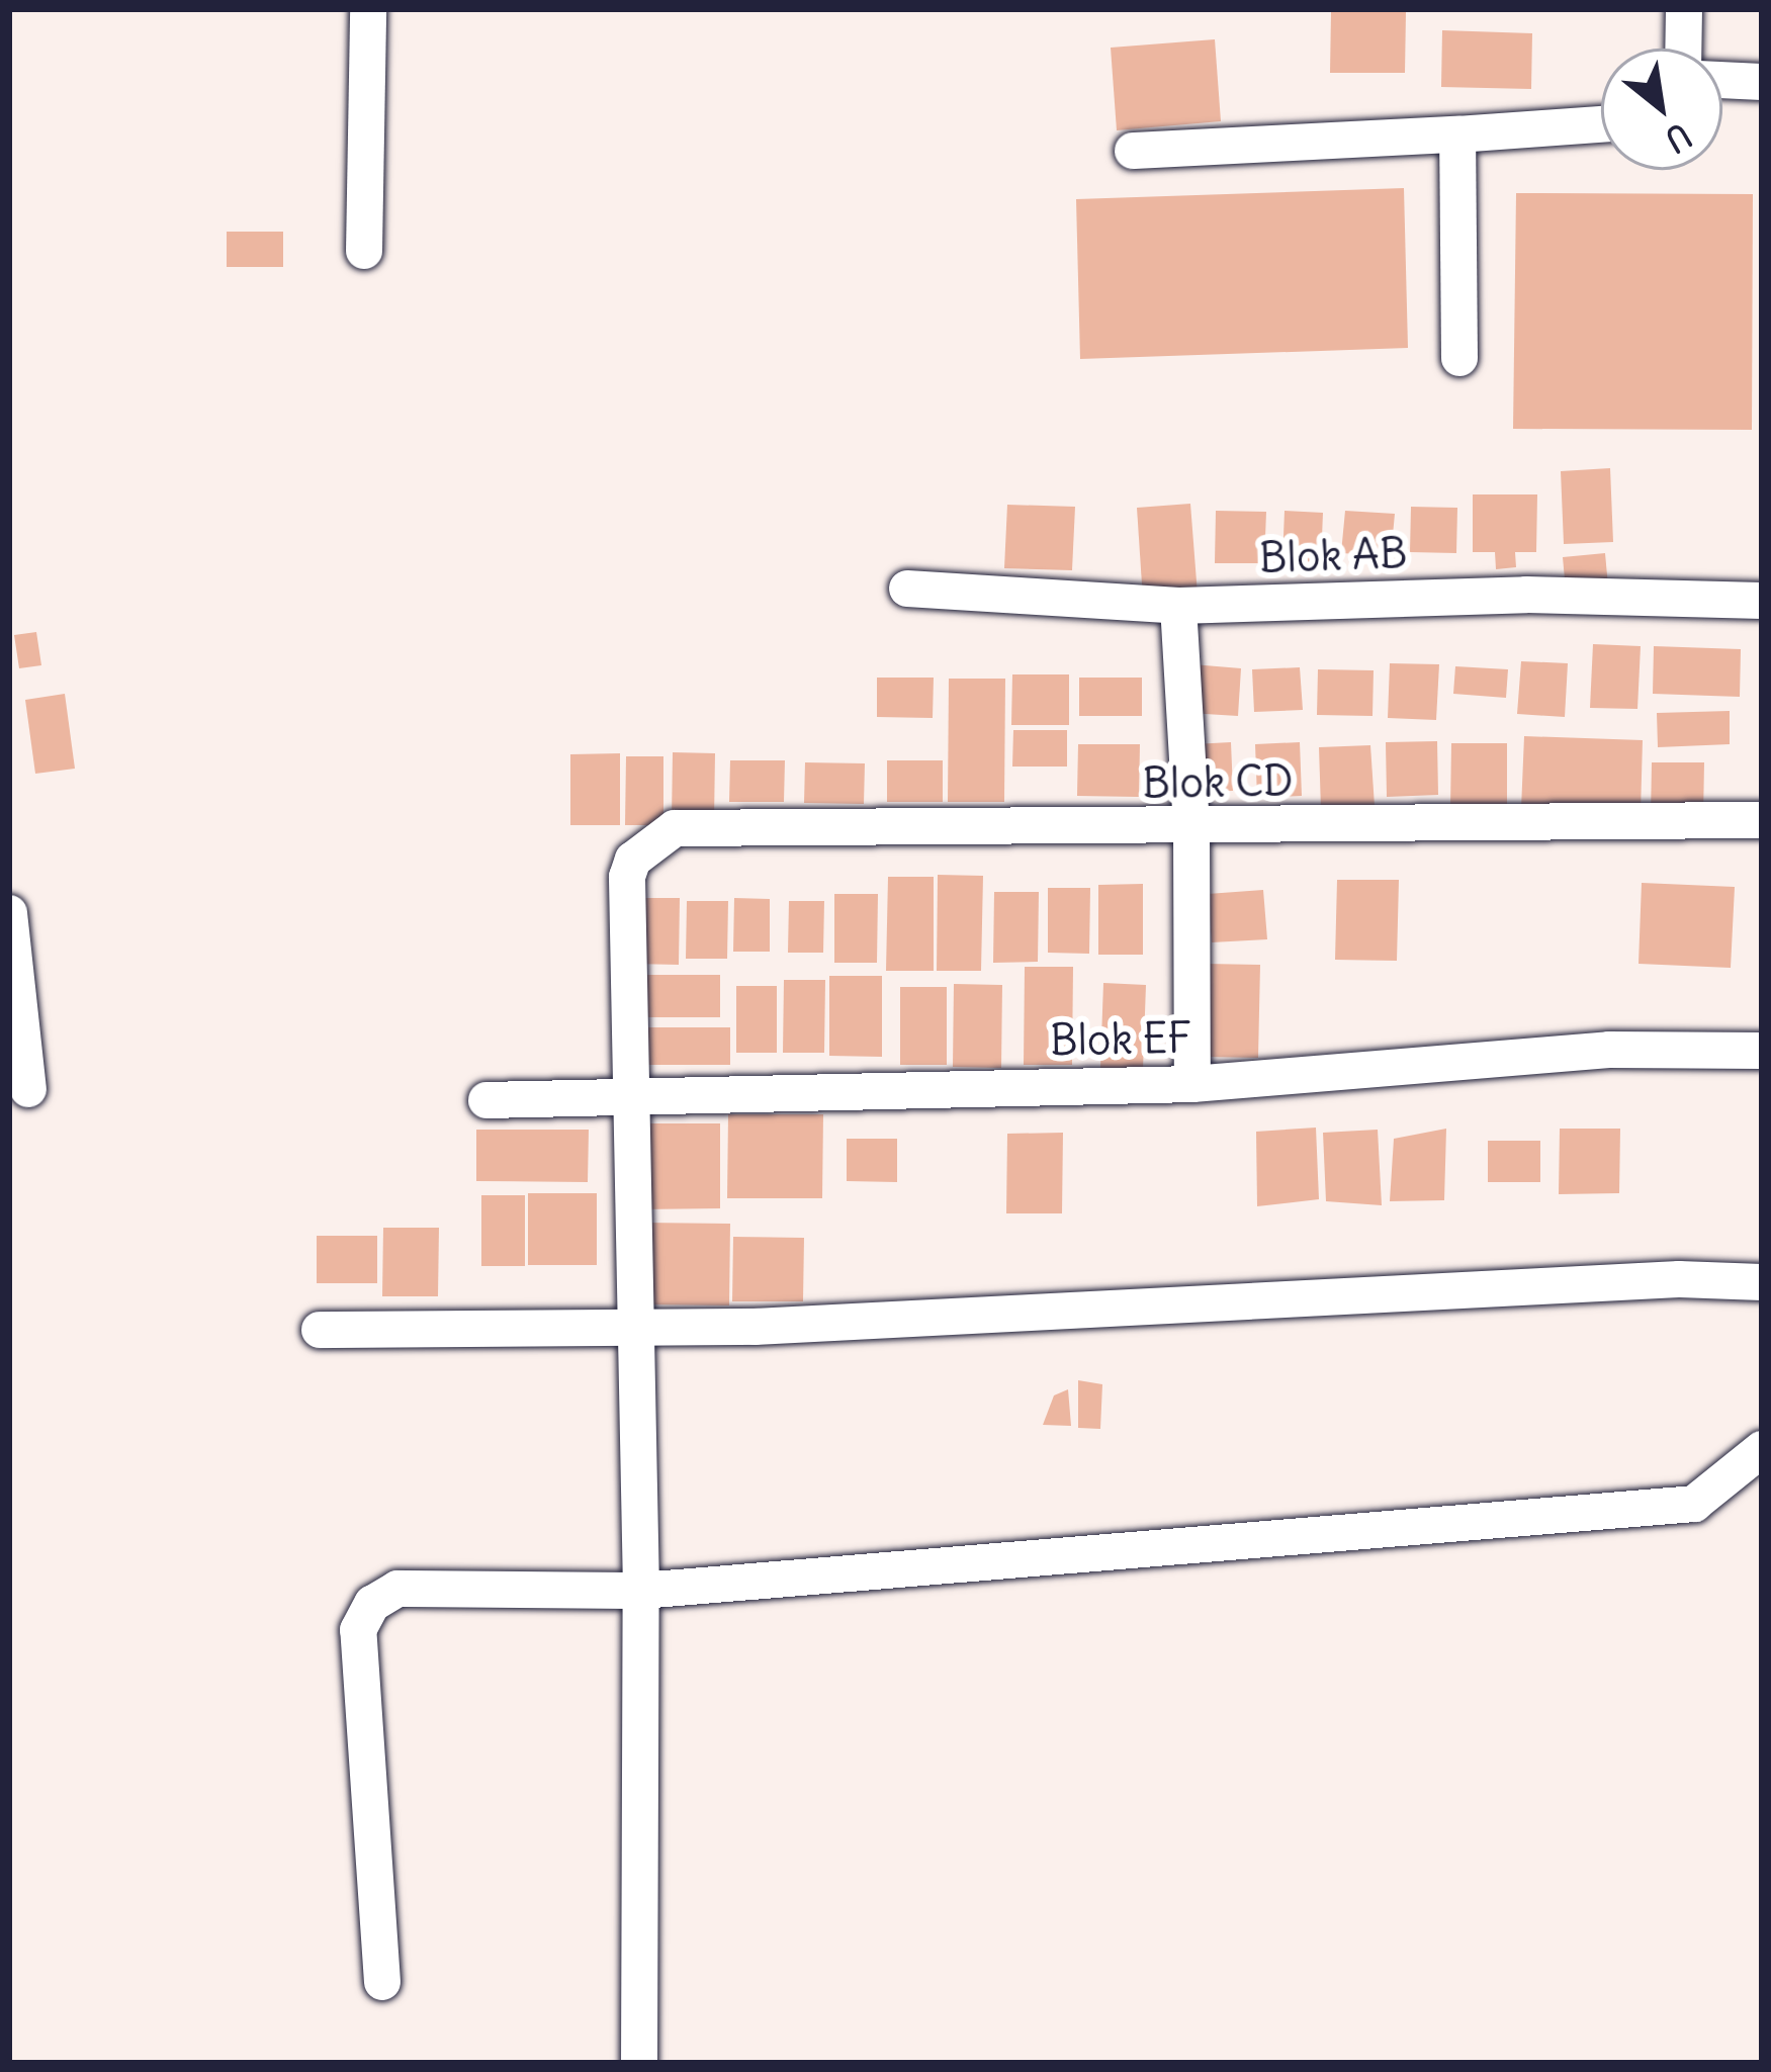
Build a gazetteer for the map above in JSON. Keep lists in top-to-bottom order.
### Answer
{
  "streets": {
    "street": ["Blok AB", "Blok CD", "Blok EF"]
  },
  "crossings": [
    ["Blok CD", "Blok EF"]
  ],
  "north": "bottom right"
}
